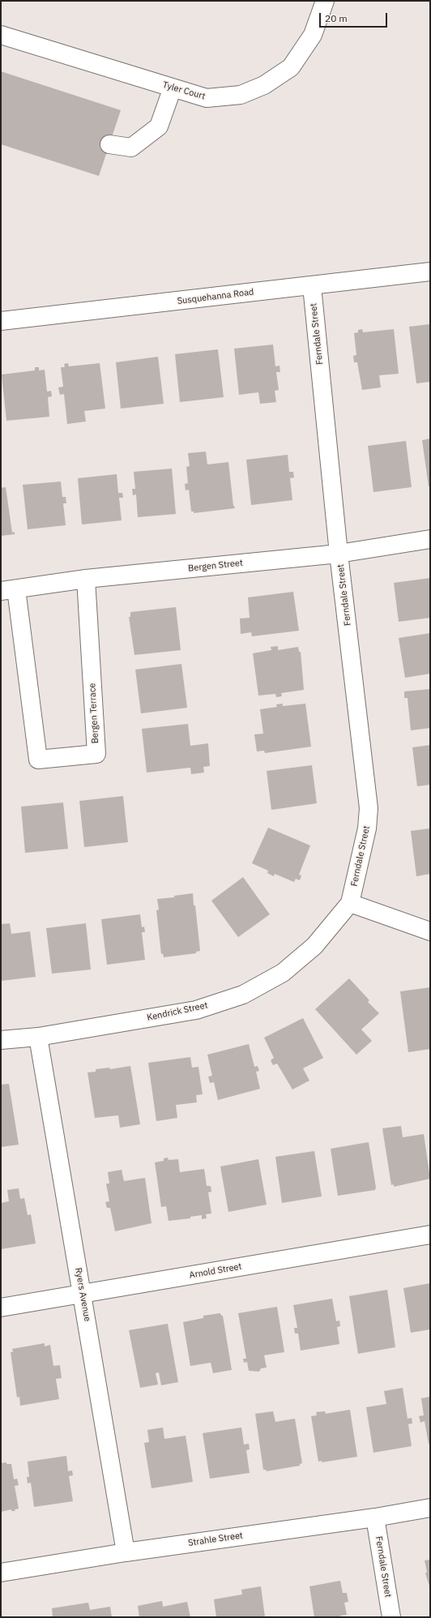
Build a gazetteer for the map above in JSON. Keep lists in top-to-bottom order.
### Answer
{
  "streets": {
    "street": [
      "Tyler Court",
      "Susquehanna Road",
      "Ferndale Street",
      "Bergen Street",
      "Bergen Terrace",
      "Kendrick Street",
      "Arnold Street",
      "Ryers Avenue",
      "Strahle Street"
    ]
  },
  "crossings": [
    ["Susquehanna Road", "Ferndale Street"],
    ["Ferndale Street", "Bergen Street"],
    ["Ferndale Street", "Kendrick Street"],
    ["Ferndale Street", "Strahle Street"],
    ["Bergen Street", "Bergen Terrace"],
    ["Kendrick Street", "Ryers Avenue"],
    ["Arnold Street", "Ryers Avenue"],
    ["Ryers Avenue", "Strahle Street"]
  ],
  "scale_bar": "20 m"
}
